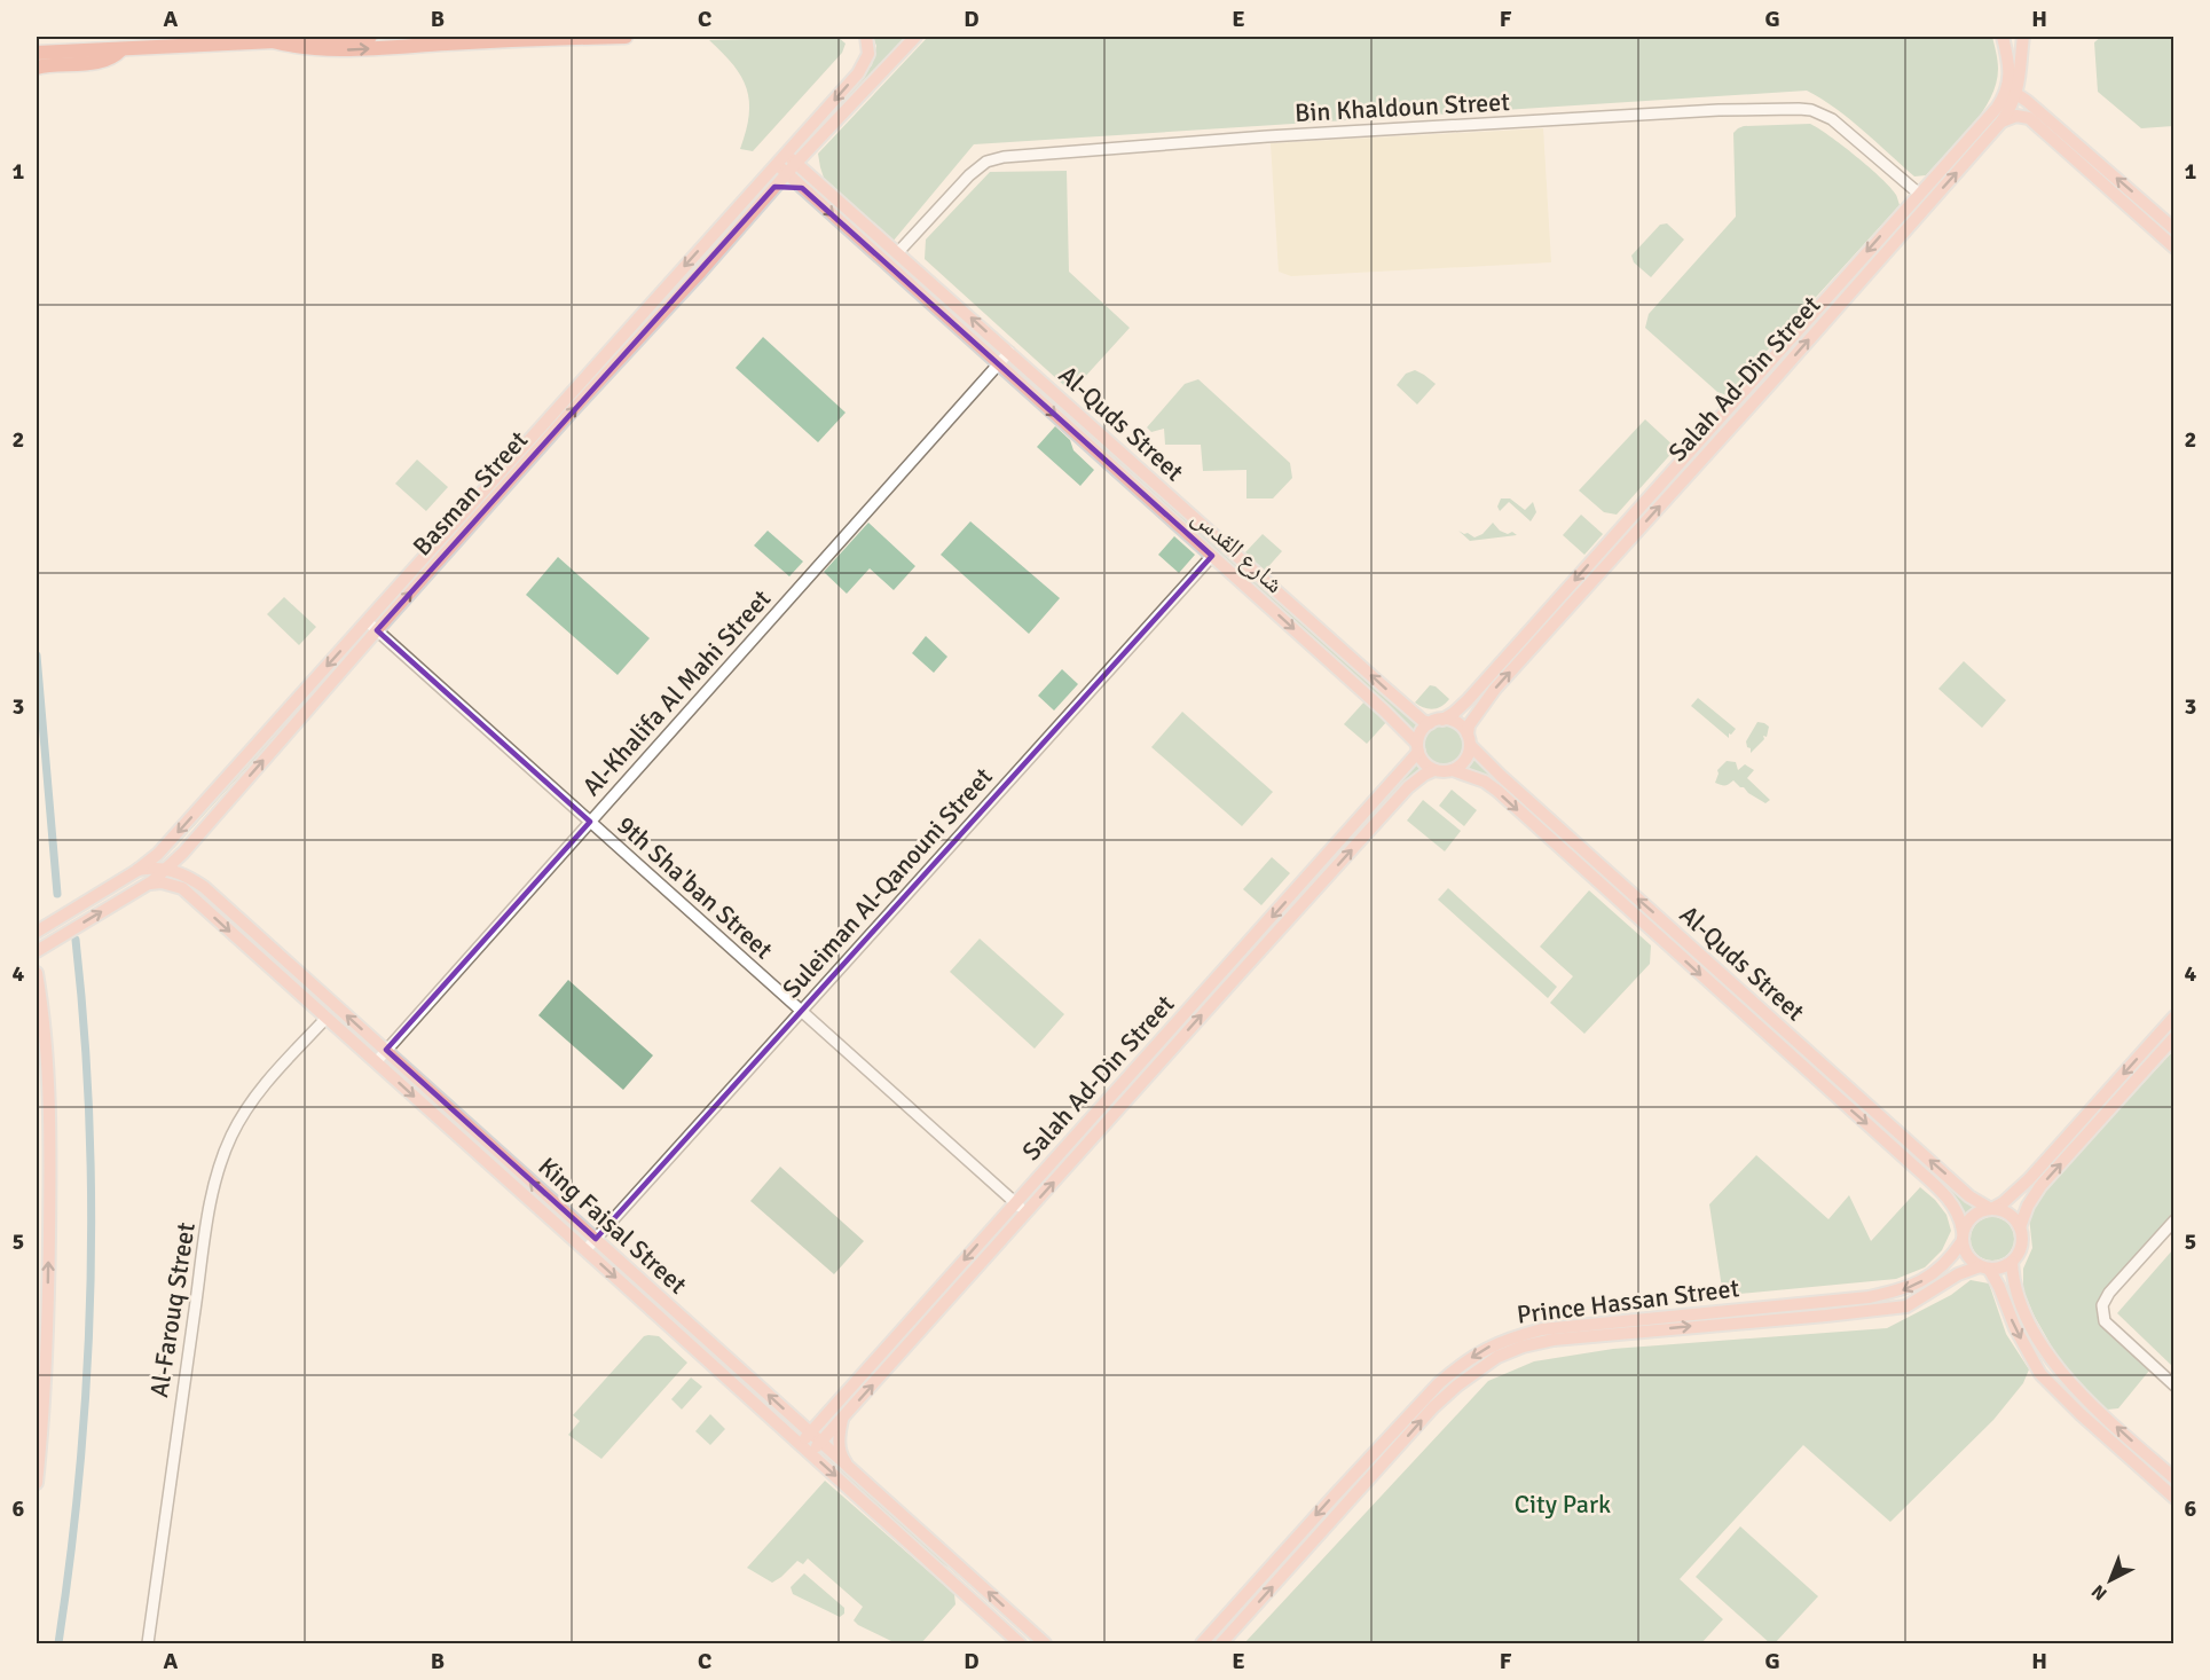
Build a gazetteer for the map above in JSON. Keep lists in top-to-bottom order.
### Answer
{
  "streets": {
    "main road": [
      "Salah Ad-Din Street",
      "Al-Quds Street",
      "Basman Street",
      "شارع القدس",
      "King Faisal Street",
      "Prince Hassan Street"
    ],
    "street": [
      "Bin Khaldoun Street",
      "Al-Khalifa Al Mahi Street",
      "Suleiman Al-Qanouni Street",
      "9th Sha'ban Street",
      "Al-Farouq Street"
    ]
  },
  "crossings": [
    ["Bin Khaldoun Street", "Salah Ad-Din Street"],
    ["Bin Khaldoun Street", "Al-Quds Street"],
    ["Salah Ad-Din Street", "Al-Quds Street"],
    ["Salah Ad-Din Street", "شارع القدس"],
    ["Salah Ad-Din Street", "9th Sha'ban Street"],
    ["Salah Ad-Din Street", "King Faisal Street"],
    ["Al-Quds Street", "Basman Street"],
    ["Al-Quds Street", "شارع القدس"],
    ["Al-Quds Street", "Al-Khalifa Al Mahi Street"],
    ["Al-Quds Street", "Prince Hassan Street"],
    ["Basman Street", "9th Sha'ban Street"],
    ["Basman Street", "King Faisal Street"],
    ["شارع القدس", "Al-Khalifa Al Mahi Street"],
    ["شارع القدس", "Suleiman Al-Qanouni Street"],
    ["Al-Khalifa Al Mahi Street", "9th Sha'ban Street"],
    ["Al-Khalifa Al Mahi Street", "King Faisal Street"],
    ["Suleiman Al-Qanouni Street", "9th Sha'ban Street"],
    ["Suleiman Al-Qanouni Street", "King Faisal Street"],
    ["King Faisal Street", "Al-Farouq Street"]
  ],
  "one_way": ["شارع القدس"],
  "parks": ["City Park"],
  "north": "bottom left",
  "grid": {
    "columns": [
      "A",
      "B",
      "C",
      "D",
      "E",
      "F",
      "G",
      "H"
    ],
    "rows": [
      "1",
      "2",
      "3",
      "4",
      "5",
      "6"
    ]
  }
}
